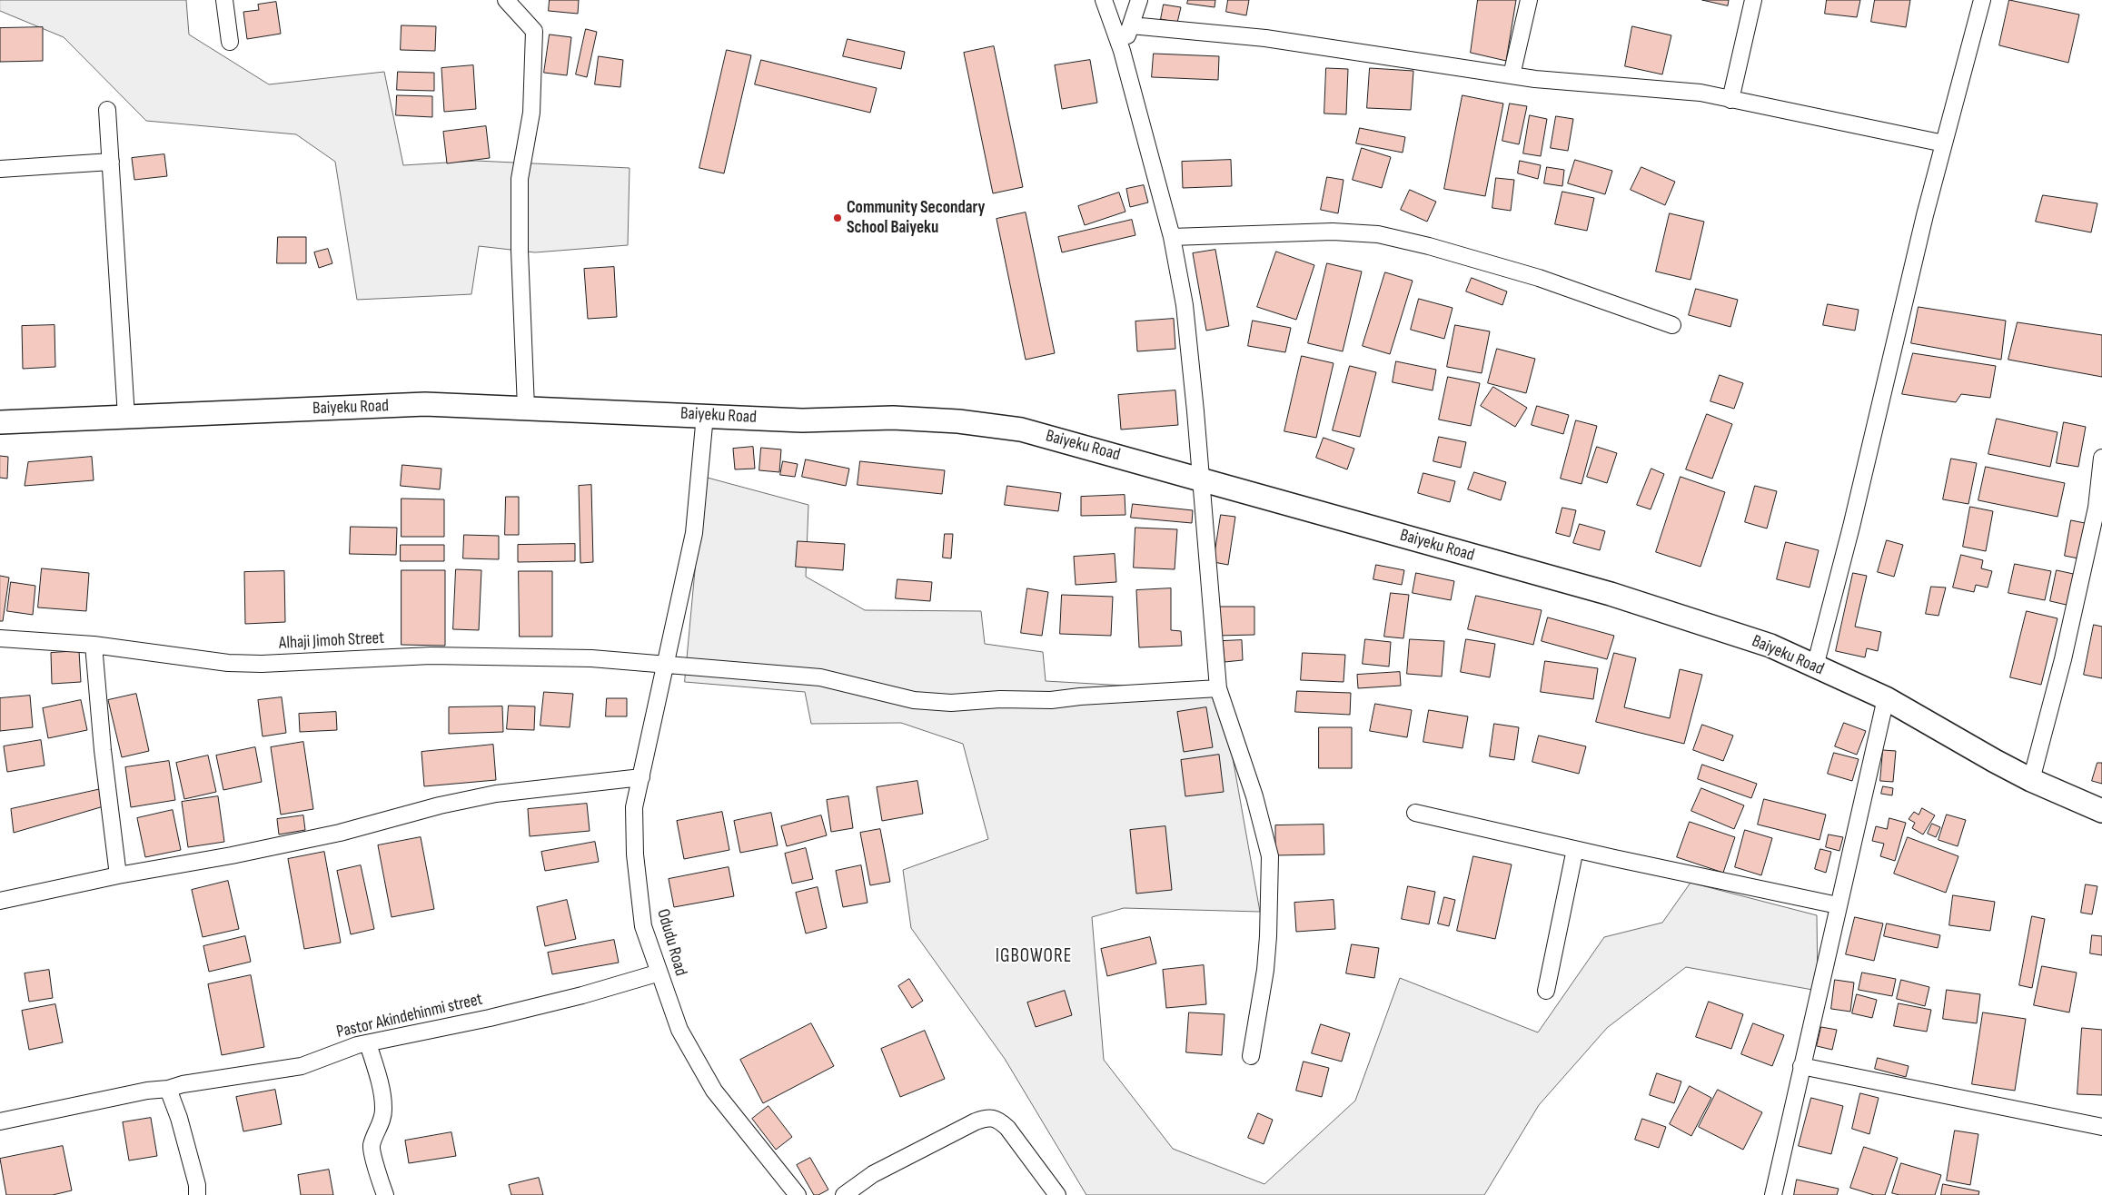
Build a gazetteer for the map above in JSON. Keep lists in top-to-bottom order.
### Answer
{
  "streets": {
    "main road": ["Baiyeku Road"],
    "street": ["Alhaji Jimoh Street", "Odudu Road", "Pastor Akindehinmi street"]
  },
  "crossings": [
    ["Baiyeku Road", "Odudu Road"],
    ["Alhaji Jimoh Street", "Odudu Road"],
    ["Odudu Road", "Pastor Akindehinmi street"]
  ],
  "districts": ["IGBOWORE"],
  "places": ["Community Secondary School Baiyeku"]
}
